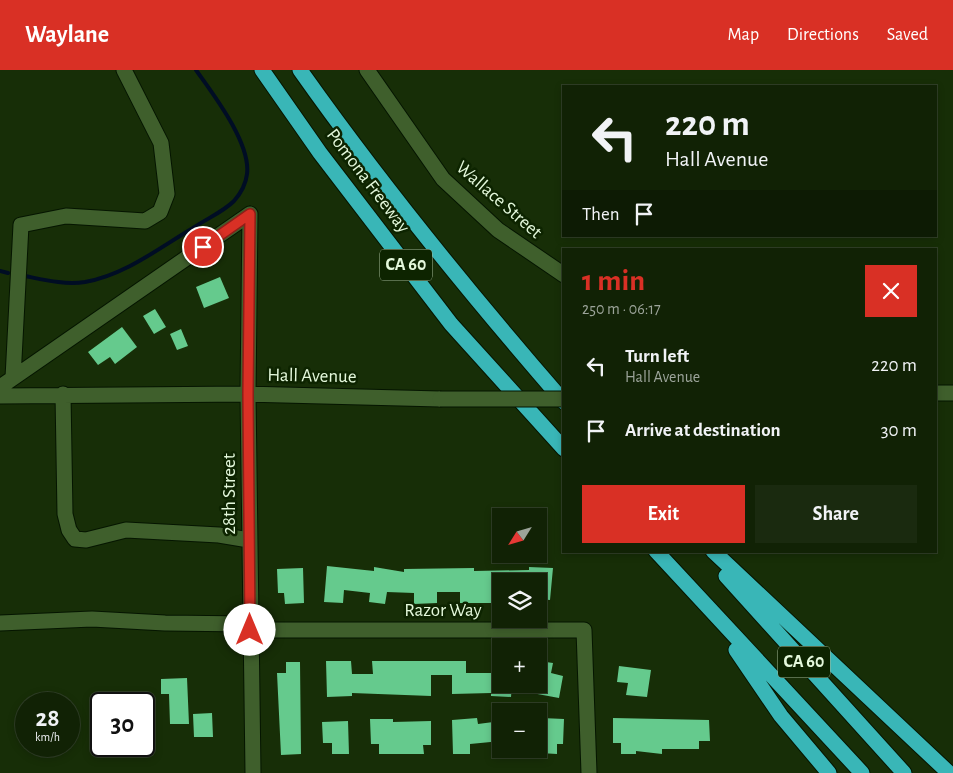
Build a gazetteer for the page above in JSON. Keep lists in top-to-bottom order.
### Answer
{
  "streets": {
    "highway": ["Pomona Freeway", "CA 60"],
    "street": [
      "Wallace Street",
      "Hall Avenue",
      "28th Street",
      "Razor Way"
    ]
  },
  "crossings": [
    ["Hall Avenue", "28th Street"],
    ["28th Street", "Razor Way"]
  ],
  "north": "bottom left",
  "page": {
    "header": "Waylane",
    "nav": ["Map", "Directions", "Saved"],
    "turn": ["220 m", "Hall Avenue"],
    "then": "Then",
    "heading": ["1 min", "250 m · 06:17"],
    "list": [
      {
        "name": "Turn left",
        "note": "Hall Avenue",
        "value": "220 m"
      },
      {
        "name": "Arrive at destination",
        "value": "30 m"
      }
    ],
    "buttons": ["Exit", "Share"],
    "map_buttons": ["+", "−"],
    "speed": "28 km/h",
    "limit": "30"
  }
}
